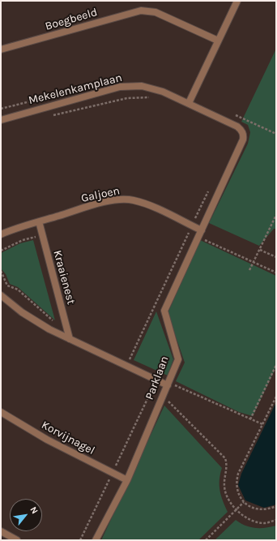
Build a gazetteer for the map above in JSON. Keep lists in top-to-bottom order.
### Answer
{
  "streets": {
    "street": [
      "Boegbeeld",
      "Mekelenkamplaan",
      "Galjoen",
      "Kraaienest",
      "Parklaan",
      "Korvijnagel"
    ]
  },
  "crossings": [
    ["Mekelenkamplaan", "Parklaan"],
    ["Galjoen", "Kraaienest"],
    ["Galjoen", "Parklaan"],
    ["Parklaan", "Korvijnagel"]
  ],
  "north": "top right"
}
